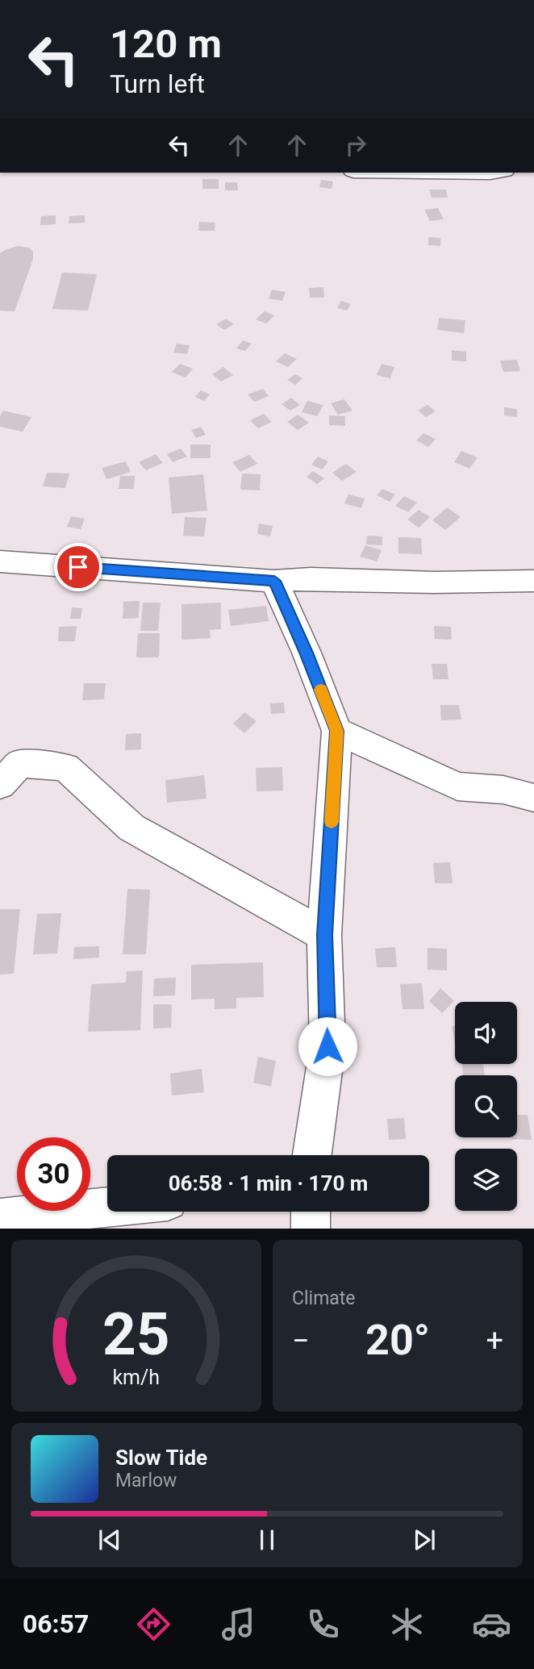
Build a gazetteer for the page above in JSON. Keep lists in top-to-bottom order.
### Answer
{
  "page": {
    "turn": ["120 m", "Turn left"],
    "limit": "30",
    "trip": "06:58 · 1 min · 170 m",
    "tile": "Climate",
    "heat": ["−", "20°", "+"],
    "song": ["Slow Tide", "Marlow"],
    "tabs": "06:57",
    "gauge": ["25", "km/h"]
  }
}
